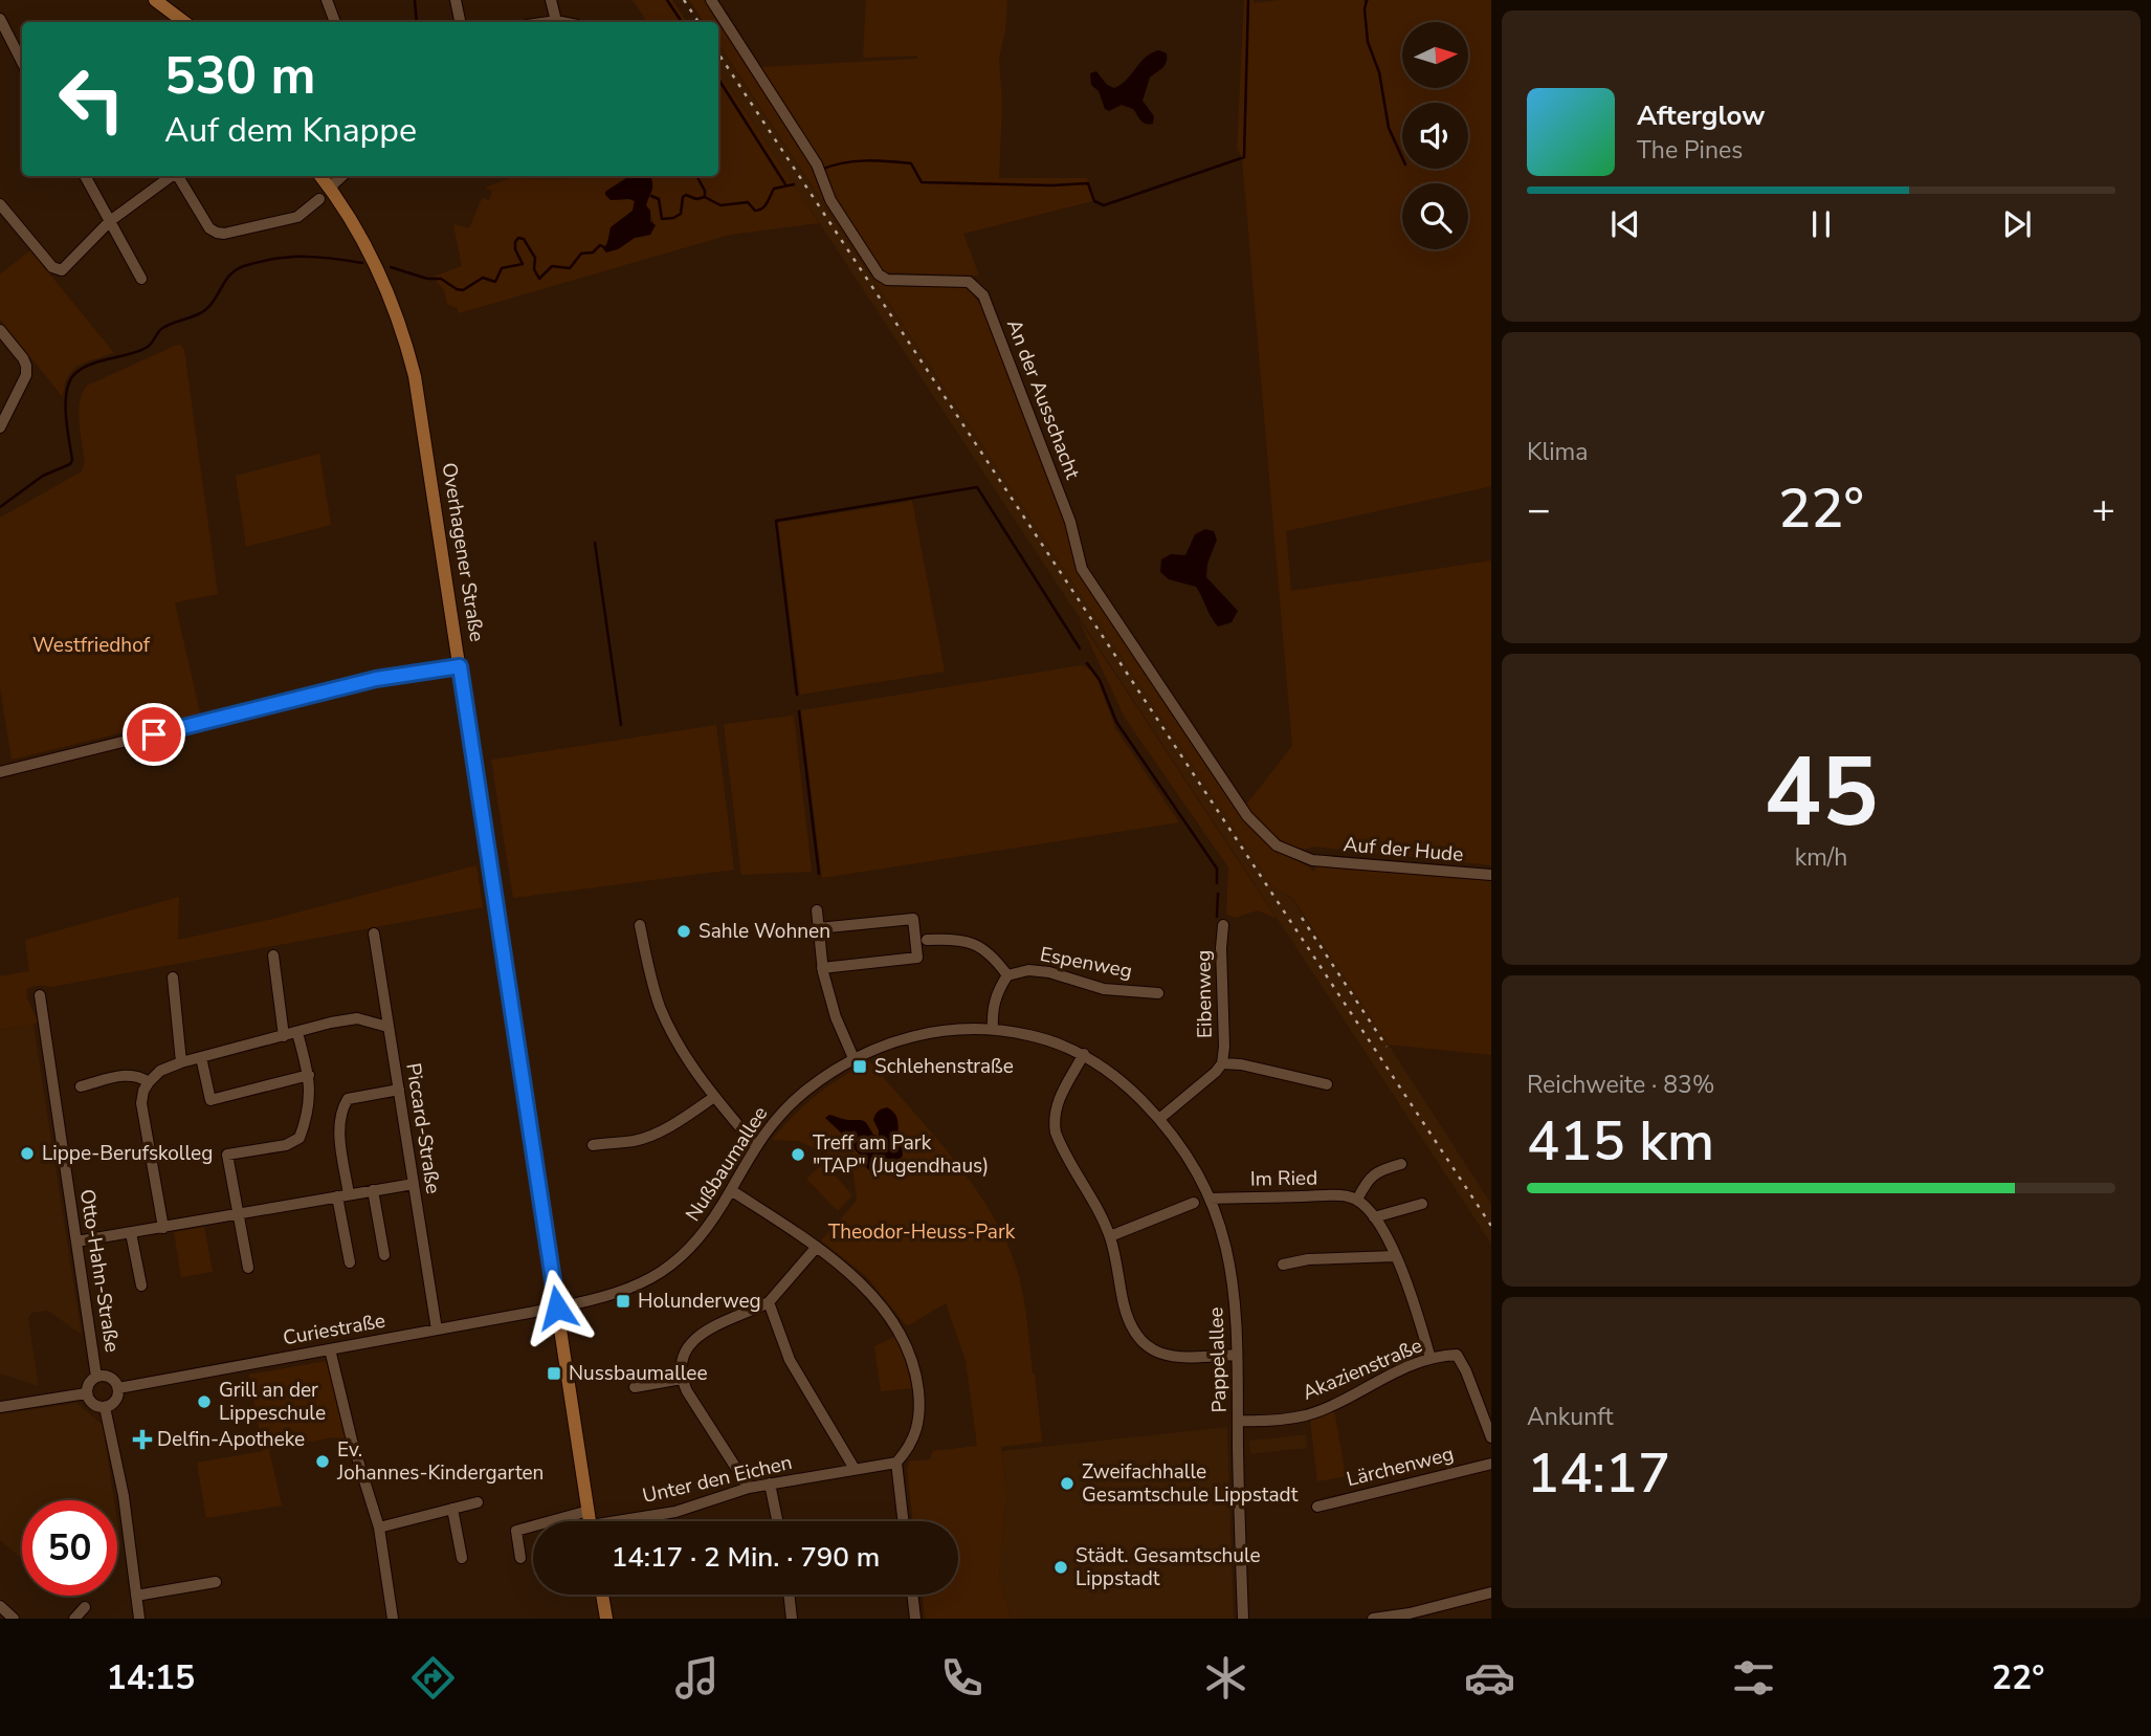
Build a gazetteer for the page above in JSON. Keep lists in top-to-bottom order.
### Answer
{
  "streets": {
    "main road": ["Overhagener Straße"],
    "street": [
      "An der Ausschacht",
      "Auf der Hude",
      "Espenweg",
      "Eibenweg",
      "Piccard-Straße",
      "Nußbaumallee",
      "Im Ried",
      "Otto-Hahn-Straße",
      "Curiestraße",
      "Pappelallee",
      "Akazienstraße",
      "Lärchenweg",
      "Unter den Eichen"
    ]
  },
  "crossings": [
    ["An der Ausschacht", "Auf der Hude"],
    ["Overhagener Straße", "Nußbaumallee"],
    ["Overhagener Straße", "Curiestraße"],
    ["Eibenweg", "Nußbaumallee"],
    ["Eibenweg", "Pappelallee"],
    ["Piccard-Straße", "Curiestraße"],
    ["Nußbaumallee", "Curiestraße"],
    ["Nußbaumallee", "Pappelallee"],
    ["Im Ried", "Pappelallee"],
    ["Otto-Hahn-Straße", "Curiestraße"],
    ["Pappelallee", "Akazienstraße"]
  ],
  "parks": ["Westfriedhof", "Theodor-Heuss-Park"],
  "places": {
    "other": [
      "Sahle Wohnen",
      "Lippe-Berufskolleg",
      "Treff am Park \"TAP\" (Jugendhaus)",
      "Grill an der Lippeschule",
      "Ev. Johannes-Kindergarten",
      "Zweifachhalle Gesamtschule Lippstadt",
      "Städt. Gesamtschule Lippstadt"
    ],
    "transit": ["Schlehenstraße", "Holunderweg", "Nussbaumallee"],
    "health": ["Delfin-Apotheke"]
  },
  "north": "right",
  "page": {
    "turn": ["530 m", "Auf dem Knappe"],
    "song": ["Afterglow", "The Pines"],
    "tile": [
      "Klima",
      ["45", "km/h"],
      ["Reichweite · 83%", "415 km"],
      ["Ankunft", "14:17"]
    ],
    "heat": ["−", "22°", "+"],
    "limit": "50",
    "trip": "14:17 · 2 Min. · 790 m",
    "tabs": ["14:15", "22°"]
  }
}
